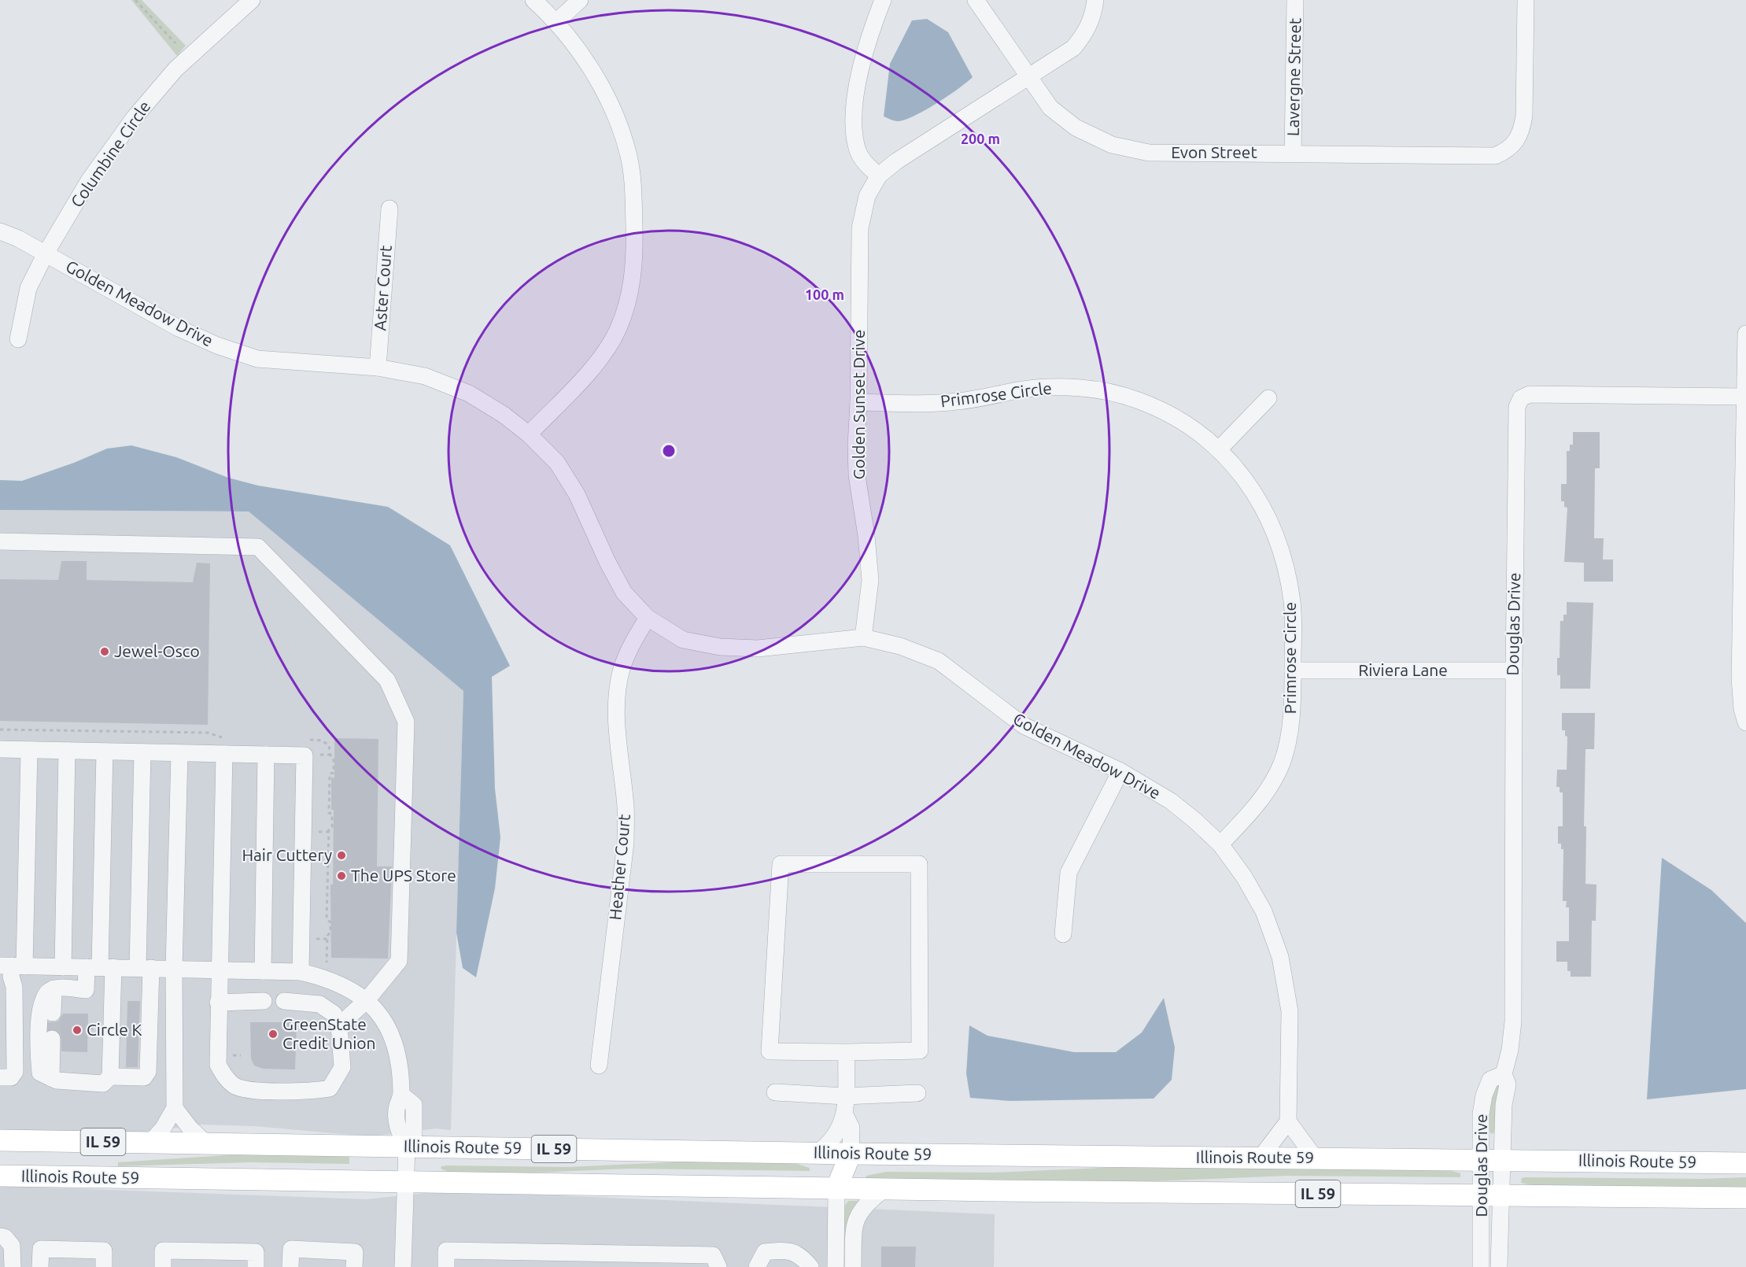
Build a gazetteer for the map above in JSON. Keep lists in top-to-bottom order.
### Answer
{
  "streets": {
    "main road": ["IL 59", "Illinois Route 59"],
    "street": [
      "Lavergne Street",
      "Evon Street",
      "Columbine Circle",
      "Aster Court",
      "Golden Meadow Drive",
      "Primrose Circle",
      "Golden Sunset Drive",
      "Douglas Drive",
      "Riviera Lane",
      "Heather Court"
    ]
  },
  "crossings": [
    ["Lavergne Street", "Evon Street"],
    ["Evon Street", "Golden Sunset Drive"],
    ["Columbine Circle", "Golden Meadow Drive"],
    ["Aster Court", "Golden Meadow Drive"],
    ["Golden Meadow Drive", "Primrose Circle"],
    ["Golden Meadow Drive", "Golden Sunset Drive"],
    ["Golden Meadow Drive", "Heather Court"],
    ["Primrose Circle", "Golden Sunset Drive"],
    ["Primrose Circle", "Riviera Lane"],
    ["Douglas Drive", "Riviera Lane"],
    ["Douglas Drive", "Illinois Route 59"]
  ],
  "places": [
    "Jewel-Osco",
    "Hair Cuttery",
    "The UPS Store",
    "Circle K",
    "GreenState Credit Union"
  ],
  "rings": ["200 m", "100 m"]
}
